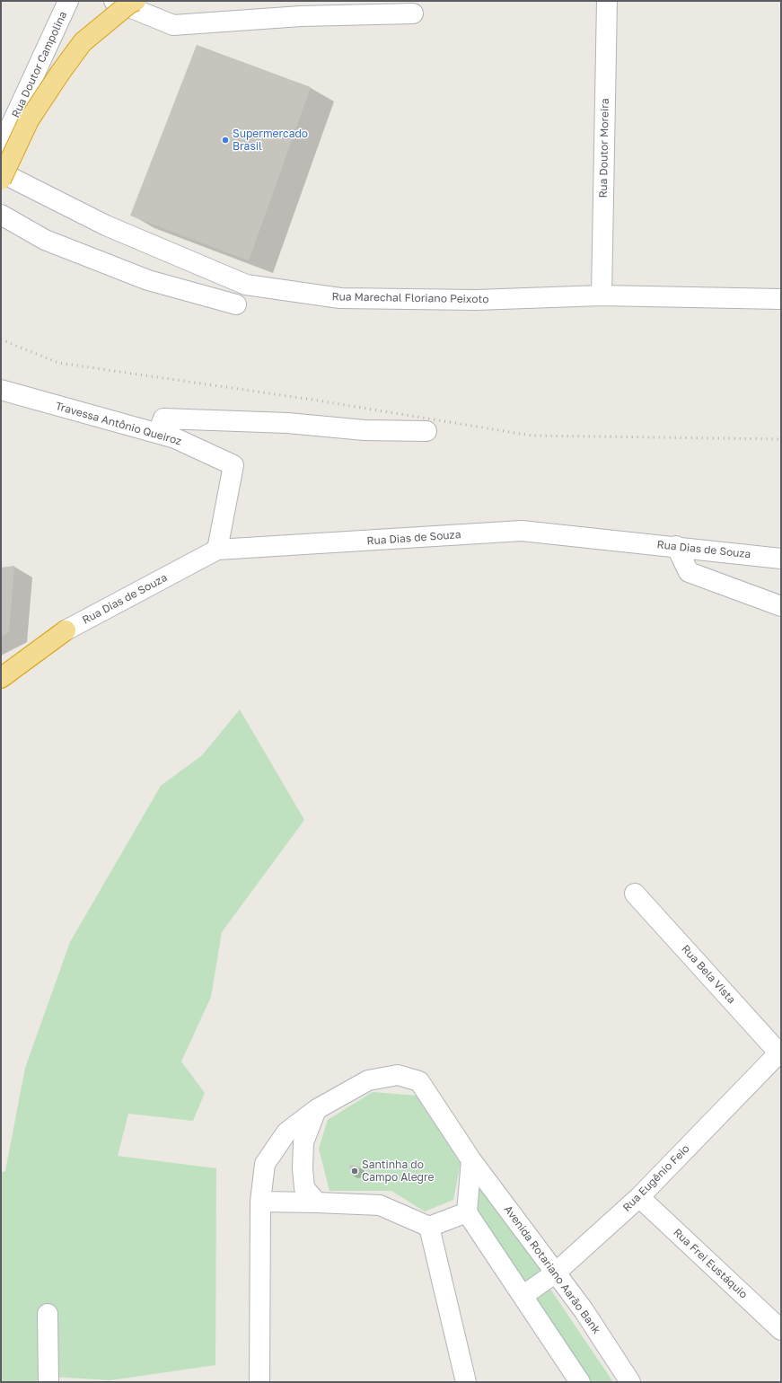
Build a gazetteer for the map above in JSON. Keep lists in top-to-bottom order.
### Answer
{
  "streets": {
    "street": [
      "Rua Doutor Campolina",
      "Rua Doutor Moreira",
      "Rua Marechal Floriano Peixoto",
      "Travessa Antônio Queiroz",
      "Rua Dias de Souza",
      "Rua Bela Vista",
      "Rua Eugênio Feio",
      "Rua Frei Eustáquio",
      "Avenida Rotariano Aarão Bank"
    ]
  },
  "crossings": [
    ["Rua Doutor Moreira", "Rua Marechal Floriano Peixoto"],
    ["Travessa Antônio Queiroz", "Rua Dias de Souza"],
    ["Rua Bela Vista", "Rua Eugênio Feio"],
    ["Rua Eugênio Feio", "Rua Frei Eustáquio"],
    ["Rua Eugênio Feio", "Avenida Rotariano Aarão Bank"]
  ],
  "places": ["Supermercado Brasil", "Santinha do Campo Alegre"]
}
